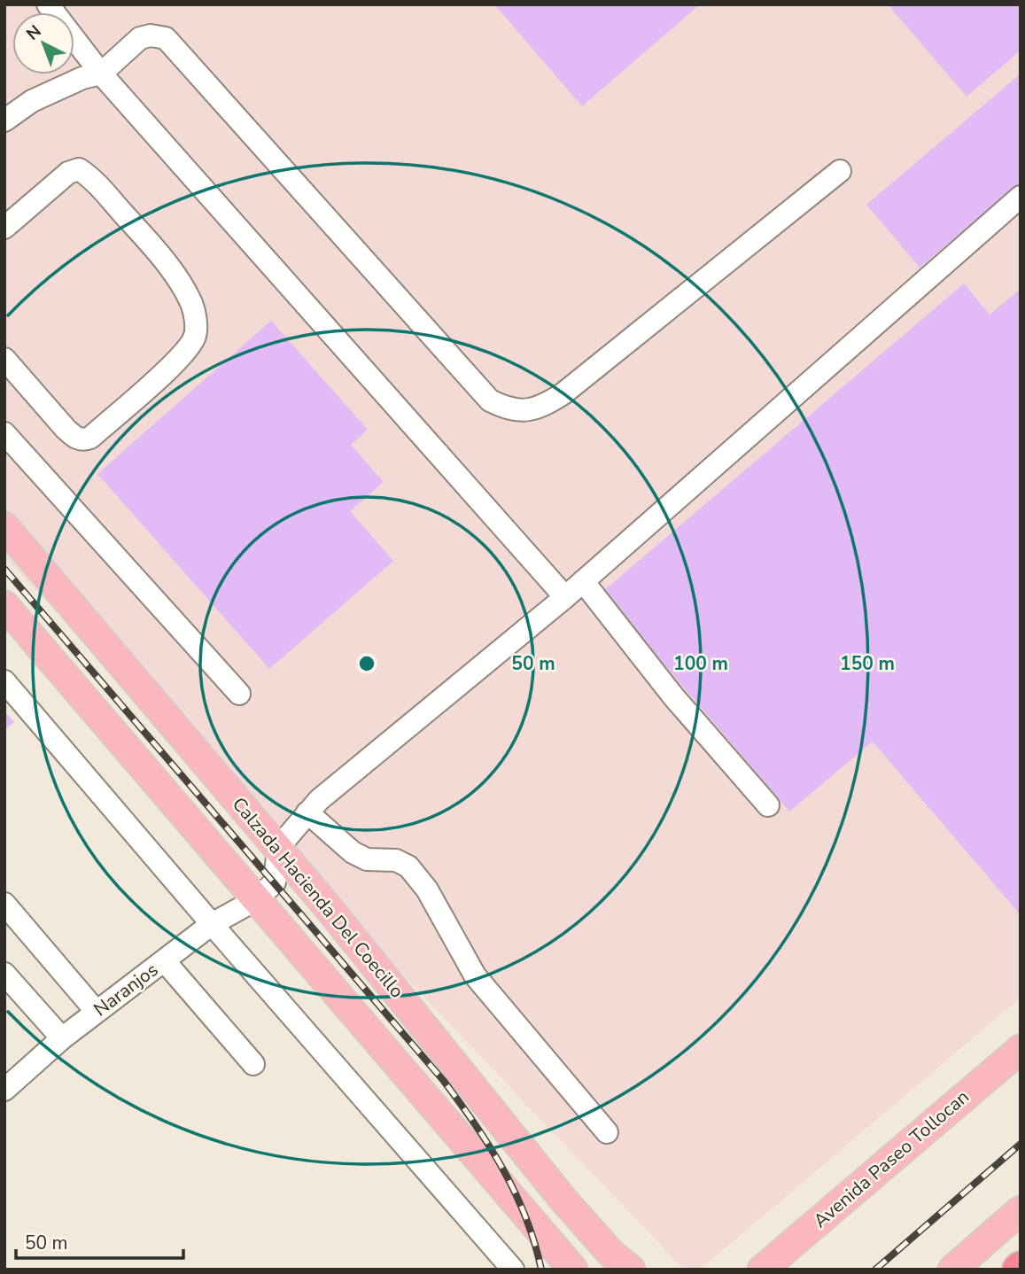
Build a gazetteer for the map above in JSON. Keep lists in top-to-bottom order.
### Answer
{
  "streets": {
    "main road": ["Calzada Hacienda Del Coecillo", "Avenida Paseo Tollocan"],
    "street": ["Naranjos"]
  },
  "scale_bar": "50 m",
  "north": "top left",
  "rings": ["50 m", "100 m", "150 m"]
}
